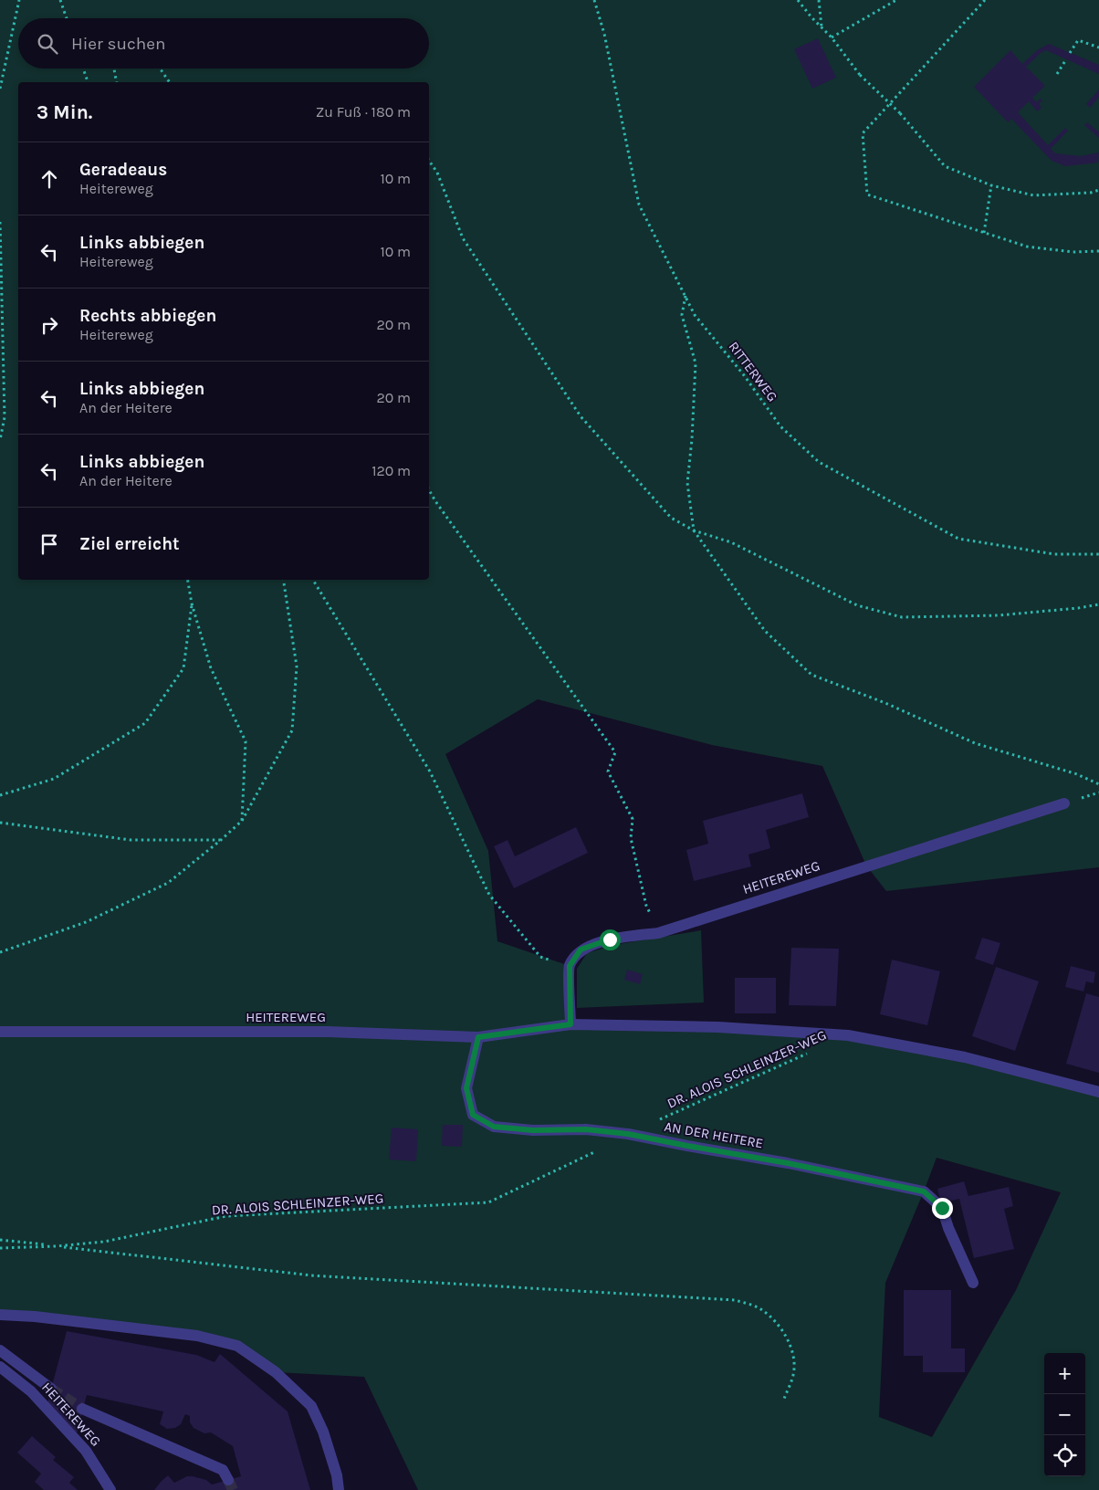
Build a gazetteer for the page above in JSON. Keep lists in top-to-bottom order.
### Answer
{
  "streets": {
    "street": ["HEITEREWEG", "AN DER HEITERE"],
    "path": ["RITTERWEG", "DR. ALOIS SCHLEINZER-WEG"]
  },
  "crossings": [
    ["HEITEREWEG", "AN DER HEITERE"],
    ["DR. ALOIS SCHLEINZER-WEG", "AN DER HEITERE"]
  ],
  "page": {
    "search": "Hier suchen",
    "heading": ["3 Min.", "Zu Fuß · 180 m"],
    "list": [
      ["Geradeaus", "Heitereweg", "10 m"],
      ["Links abbiegen", "Heitereweg", "10 m"],
      ["Rechts abbiegen", "Heitereweg", "20 m"],
      ["Links abbiegen", "An der Heitere", "20 m"],
      ["Links abbiegen", "An der Heitere", "120 m"],
      "Ziel erreicht"
    ],
    "map_buttons": ["+", "−"]
  }
}
